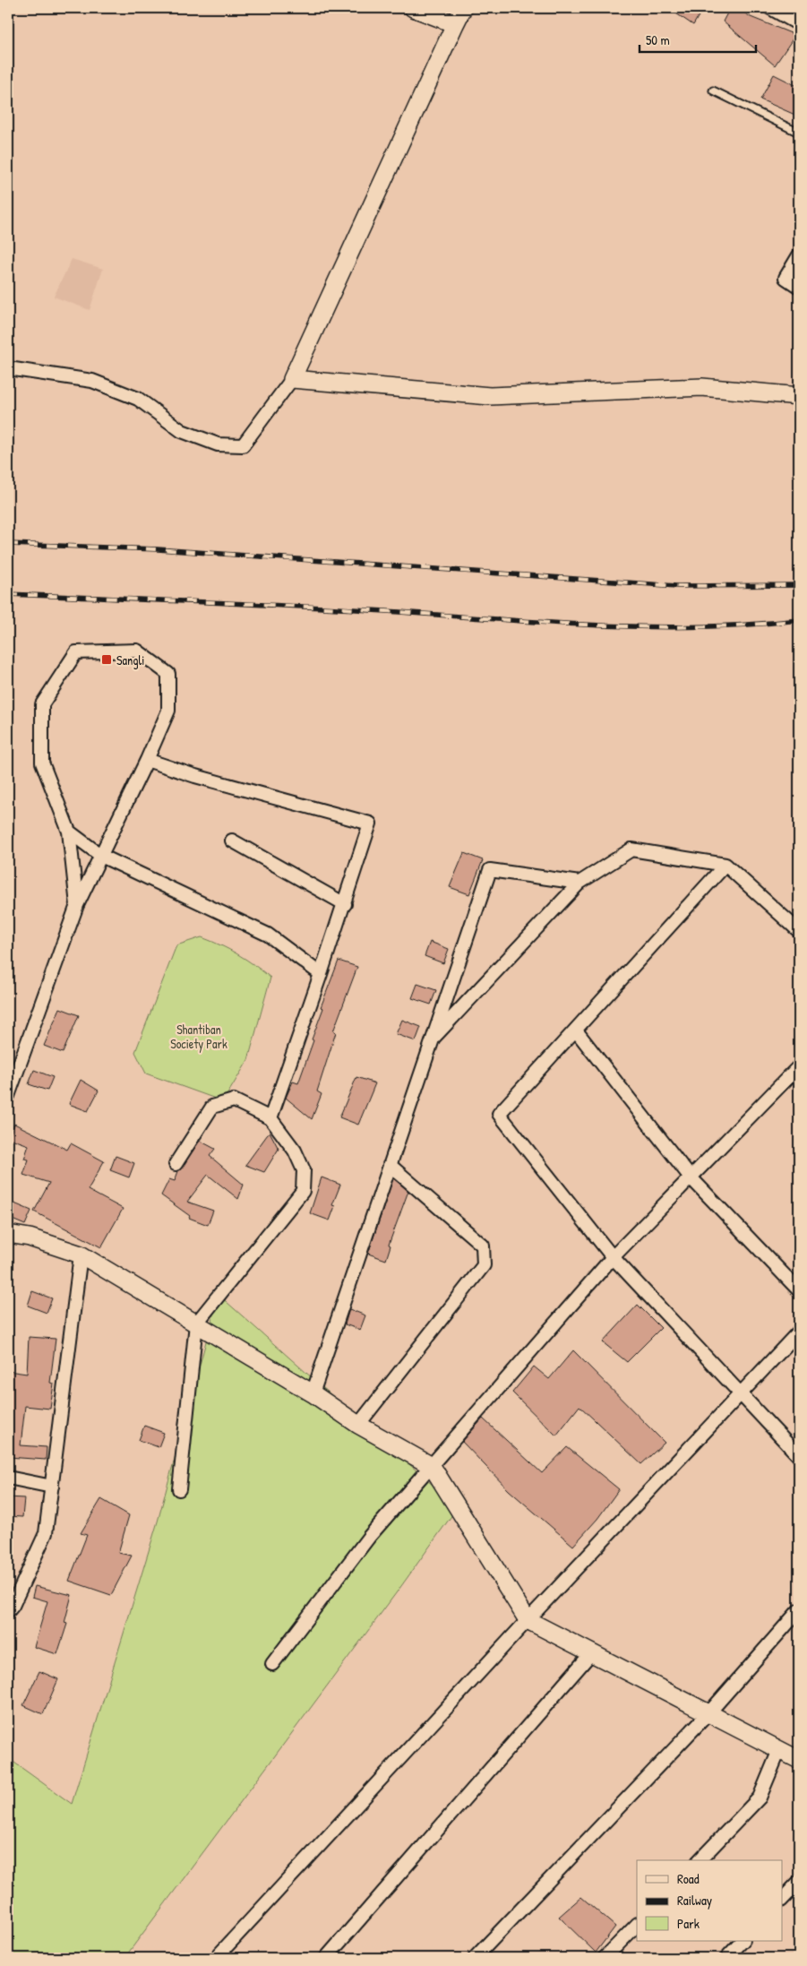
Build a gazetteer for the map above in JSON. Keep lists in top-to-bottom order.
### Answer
{
  "parks": ["Shantiban Society Park"],
  "places": {
    "transit": ["Sangli"]
  },
  "legend": ["Road", "Railway", "Park"],
  "scale_bar": "50 m"
}
